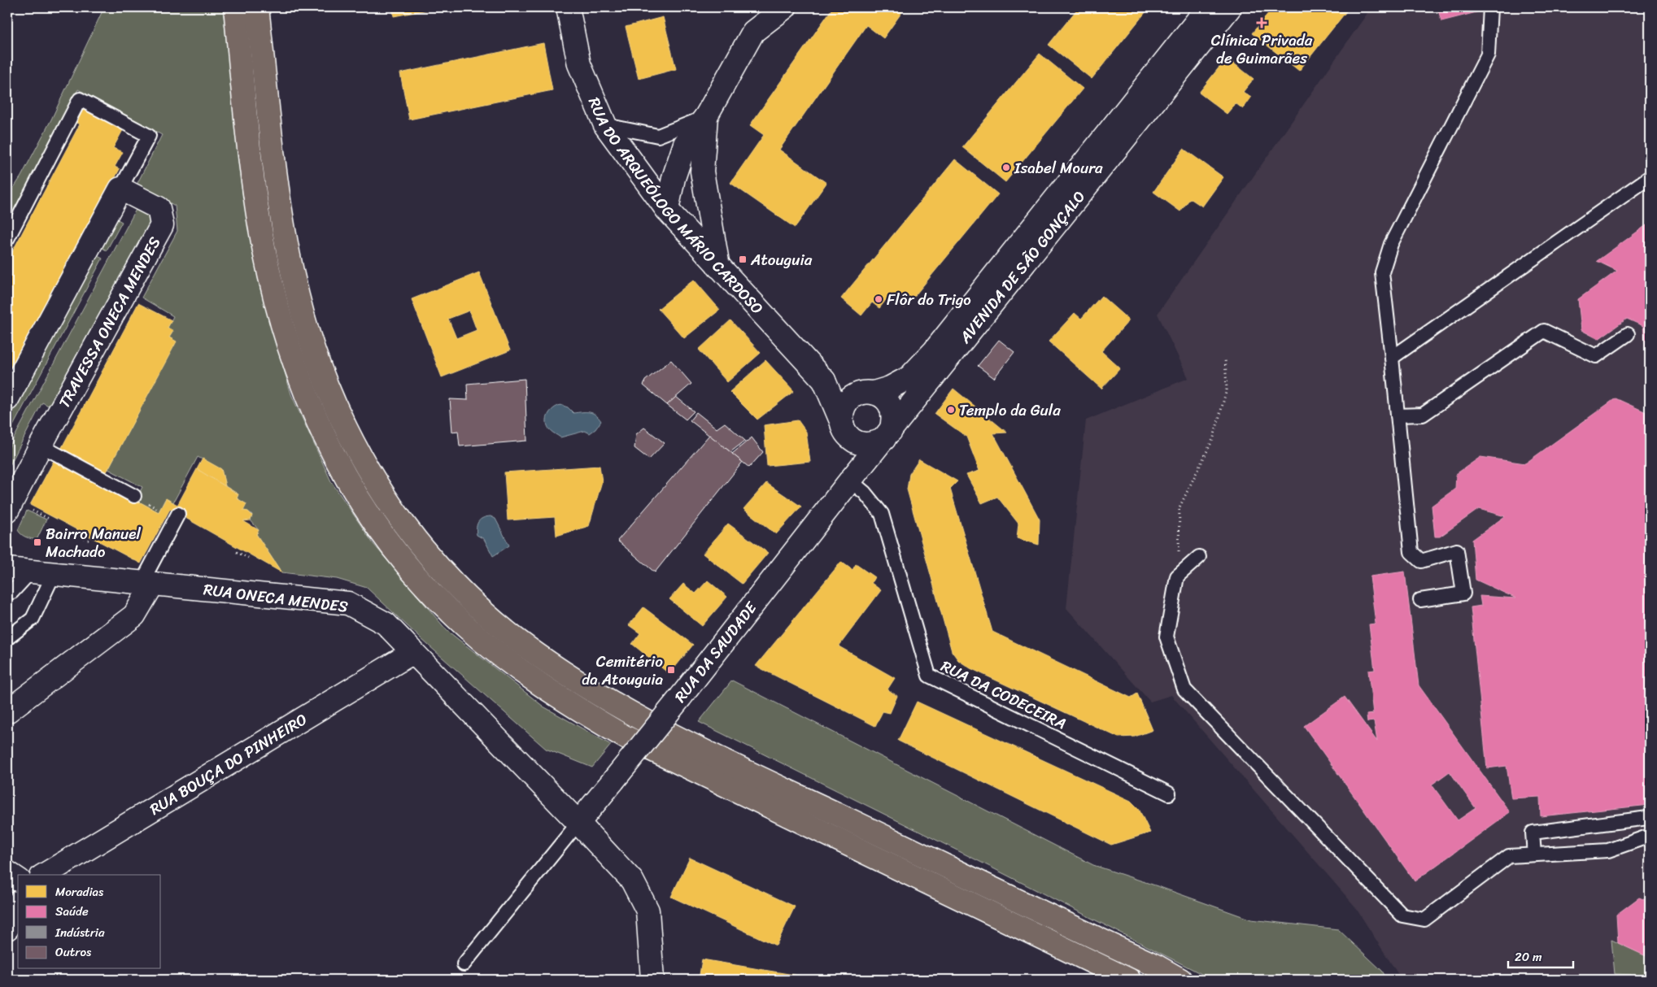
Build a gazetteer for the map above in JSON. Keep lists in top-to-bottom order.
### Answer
{
  "streets": {
    "street": [
      "RUA DO ARQUEÓLOGO MÁRIO CARDOSO",
      "AVENIDA DE SÃO GONÇALO",
      "TRAVESSA ONECA MENDES",
      "RUA ONECA MENDES",
      "RUA DA SAUDADE",
      "RUA BOUÇA DO PINHEIRO"
    ],
    "lane": ["RUA DA CODECEIRA"]
  },
  "crossings": [
    ["RUA DO ARQUEÓLOGO MÁRIO CARDOSO", "AVENIDA DE SÃO GONÇALO"],
    ["RUA DO ARQUEÓLOGO MÁRIO CARDOSO", "RUA DA SAUDADE"],
    ["AVENIDA DE SÃO GONÇALO", "RUA DA SAUDADE"],
    ["RUA ONECA MENDES", "RUA DA SAUDADE"],
    ["RUA ONECA MENDES", "RUA BOUÇA DO PINHEIRO"],
    ["RUA DA SAUDADE", "RUA DA CODECEIRA"]
  ],
  "places": {
    "health": ["Clínica Privada de Guimarães"],
    "other": ["Isabel Moura", "Flôr do Trigo", "Templo da Gula"],
    "transit": ["Atouguia", "Bairro Manuel Machado", "Cemitério da Atouguia"]
  },
  "legend": [
    "Moradias",
    "Saúde",
    "Indústria",
    "Outros"
  ],
  "scale_bar": "20 m"
}
